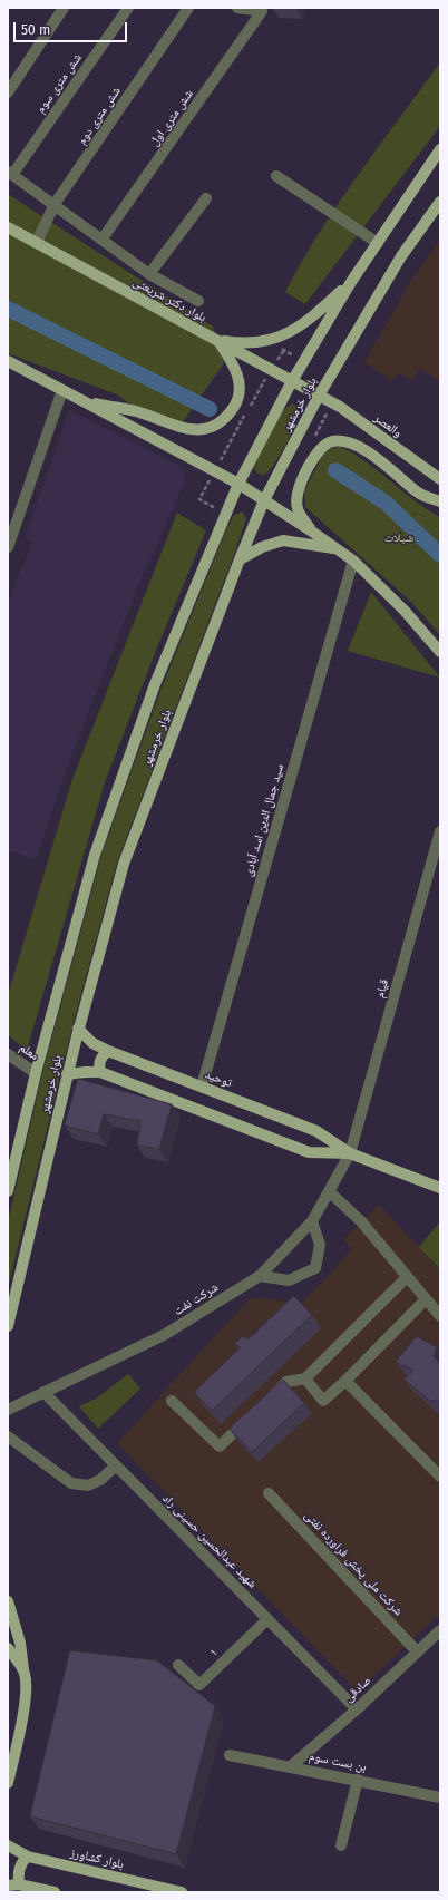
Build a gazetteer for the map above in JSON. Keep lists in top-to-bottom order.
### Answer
{
  "streets": {
    "main road": [
      "بلوار دکتر شریعتی",
      "بلوار خرمشهر",
      "والعصر",
      "توحید",
      "بلوار کشاورز"
    ],
    "street": [
      "شش متری سوم",
      "شش متری دوم",
      "شش متری اول",
      "سید جمال الدین اسد آبادی",
      "قیام",
      "معلم",
      "شرکت نفت",
      "شهید عبدالحسین حسینی راد",
      "شرکت ملی پخش فراورده نفتی",
      "۱",
      "صادقی",
      "بن بست سوم"
    ]
  },
  "crossings": [
    ["شش متری دوم", "بلوار دکتر شریعتی"],
    ["بلوار دکتر شریعتی", "بلوار خرمشهر"],
    ["بلوار دکتر شریعتی", "والعصر"],
    ["بلوار خرمشهر", "والعصر"],
    ["بلوار خرمشهر", "معلم"],
    ["بلوار خرمشهر", "توحید"],
    ["سید جمال الدین اسد آبادی", "توحید"],
    ["قیام", "توحید"],
    ["قیام", "شرکت نفت"],
    ["توحید", "شرکت نفت"],
    ["شرکت نفت", "شهید عبدالحسین حسینی راد"],
    ["شهید عبدالحسین حسینی راد", "۱"],
    ["شهید عبدالحسین حسینی راد", "صادقی"],
    ["شرکت ملی پخش فراورده نفتی", "صادقی"],
    ["صادقی", "بن بست سوم"]
  ],
  "parks": ["شیلات"],
  "scale_bar": "50 m"
}
